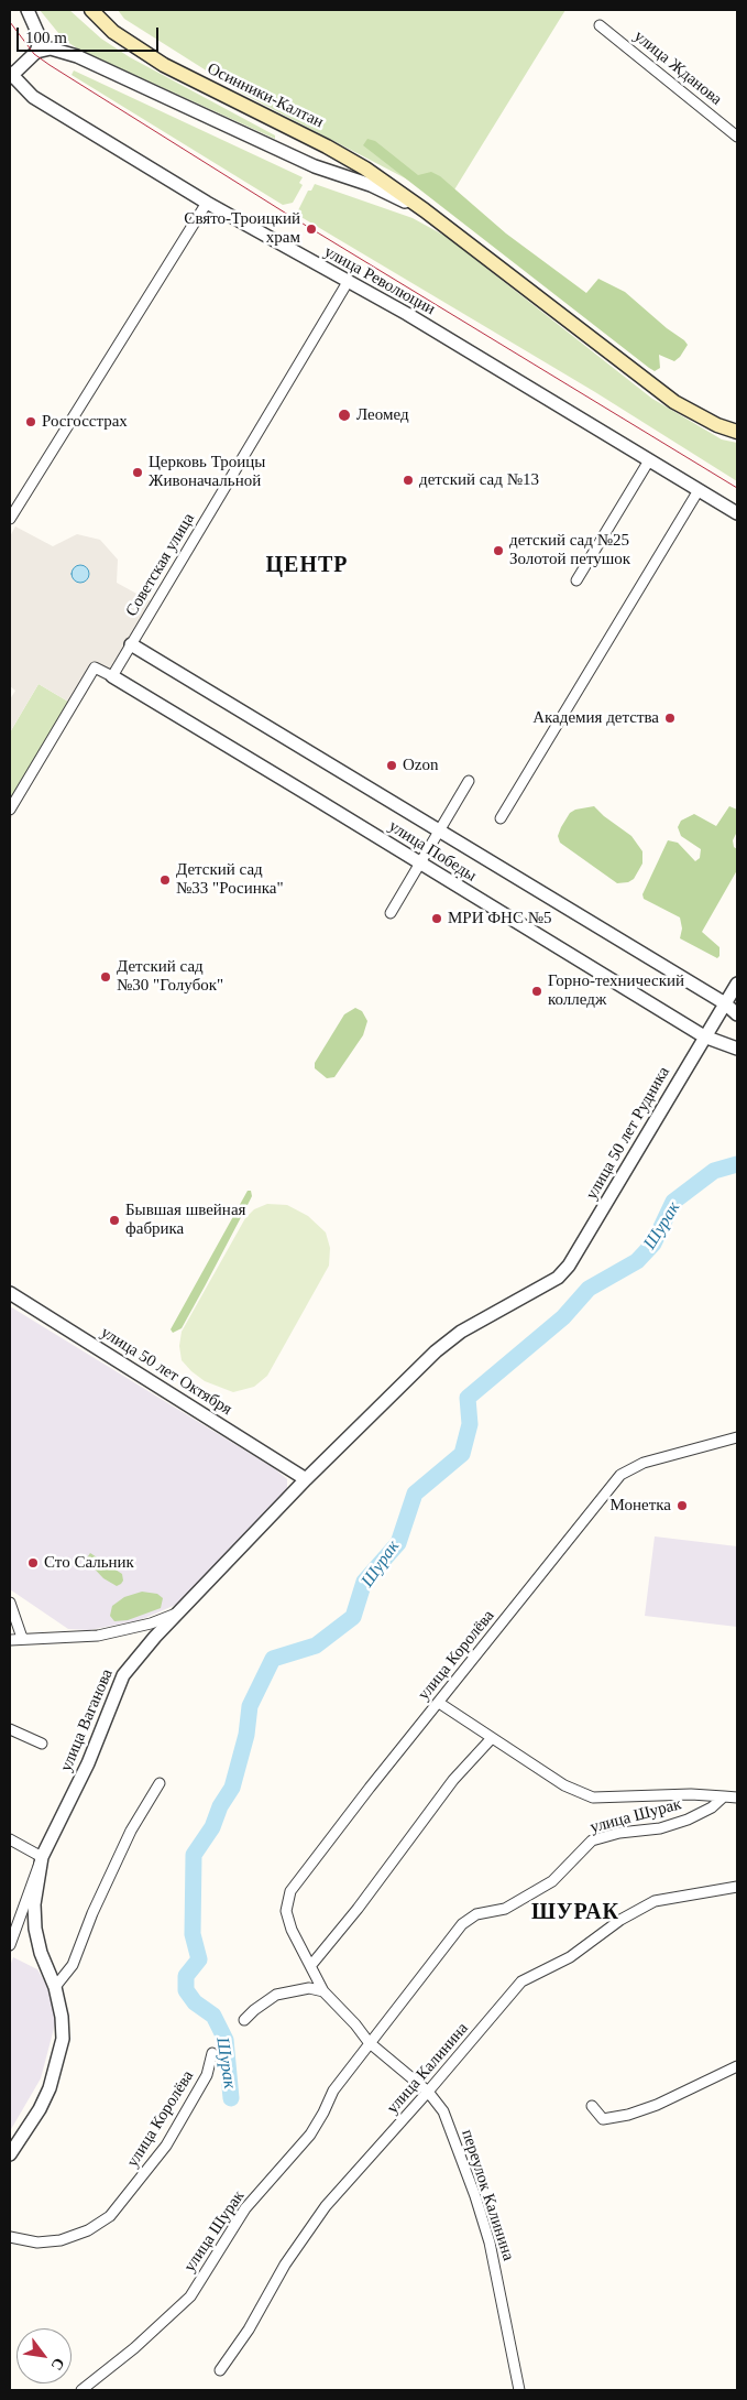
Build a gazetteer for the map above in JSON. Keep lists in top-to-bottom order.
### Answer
{
  "streets": {
    "main road": ["Осинники-Калтан"],
    "street": [
      "улица Жданова",
      "улица Революции",
      "Советская улица",
      "улица Победы",
      "улица 50 лет Рудника",
      "улица 50 лет Октября",
      "улица Королёва",
      "улица Ваганова",
      "улица Шурак",
      "улица Калинина",
      "переулок Калинина"
    ]
  },
  "crossings": [
    ["улица Революции", "Советская улица"],
    ["Советская улица", "улица Победы"],
    ["улица Победы", "улица 50 лет Рудника"],
    ["улица 50 лет Рудника", "улица 50 лет Октября"],
    ["улица 50 лет Рудника", "улица Ваганова"],
    ["улица 50 лет Октября", "улица Ваганова"],
    ["улица Королёва", "улица Шурак"],
    ["улица Шурак", "переулок Калинина"],
    ["улица Калинина", "переулок Калинина"]
  ],
  "districts": ["ЦЕНТР", "ШУРАК"],
  "water": ["Шурак"],
  "places": [
    "Свято-Троицкий храм",
    "Леомед",
    "Росгосстрах",
    "Церковь Троицы Живоначальной",
    "детский сад №13",
    "детский сад №25 Золотой петушок",
    "Академия детства",
    "Ozon",
    "Детский сад №33 \"Росинка\"",
    "МРИ ФНС №5",
    "Детский сад №30 \"Голубок\"",
    "Горно-технический колледж",
    "Бывшая швейная фабрика",
    "Монетка",
    "Сто Сальник"
  ],
  "scale_bar": "100 m",
  "north": "bottom right"
}
